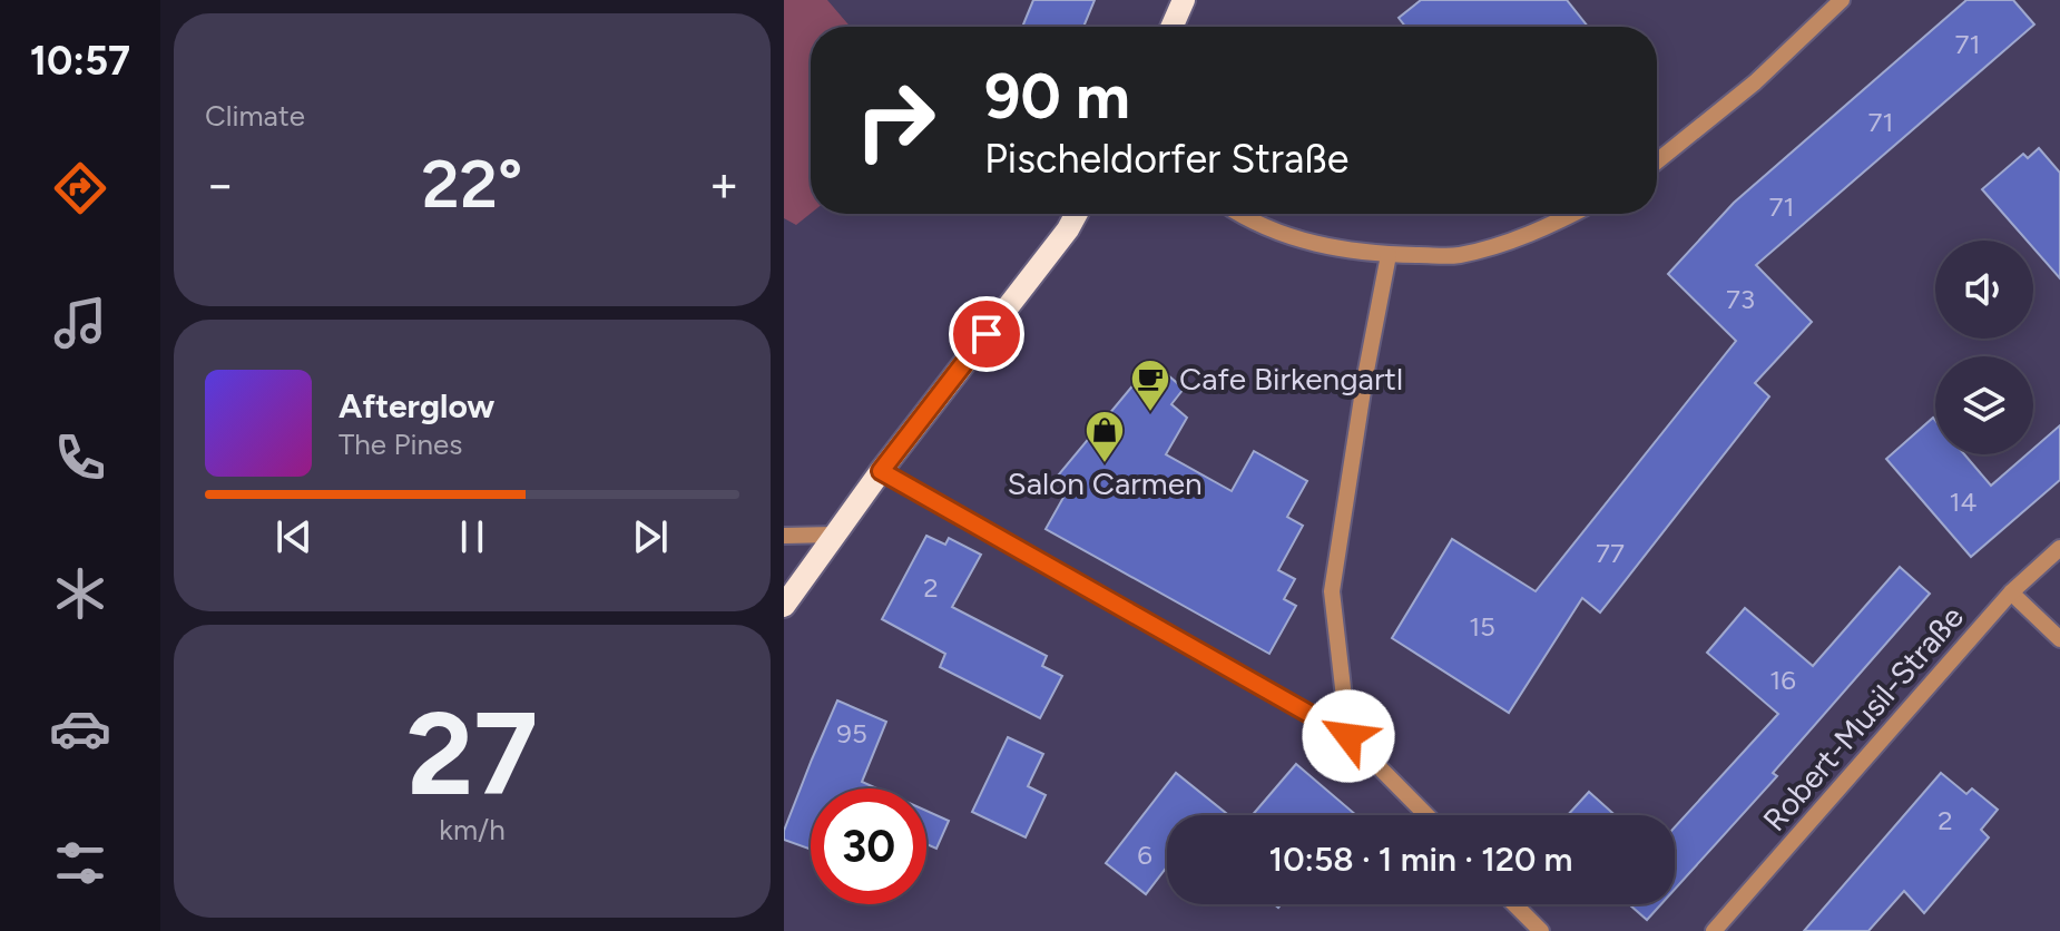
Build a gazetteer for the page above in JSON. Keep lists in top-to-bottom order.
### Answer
{
  "streets": {
    "street": ["Robert-Musil-Straße"]
  },
  "places": {
    "cafe": ["Cafe Birkengartl"],
    "shop": ["Salon Carmen"]
  },
  "house_numbers": [
    "71",
    "71",
    "71",
    "73",
    "14",
    "77",
    "2",
    "15",
    "16",
    "95",
    "2",
    "6"
  ],
  "page": {
    "tabs": "10:57",
    "tile": [
      "Climate",
      ["27", "km/h"]
    ],
    "turn": ["90 m", "Pischeldorfer Straße"],
    "heat": ["−", "22°", "+"],
    "song": ["Afterglow", "The Pines"],
    "limit": "30",
    "trip": "10:58 · 1 min · 120 m"
  }
}
